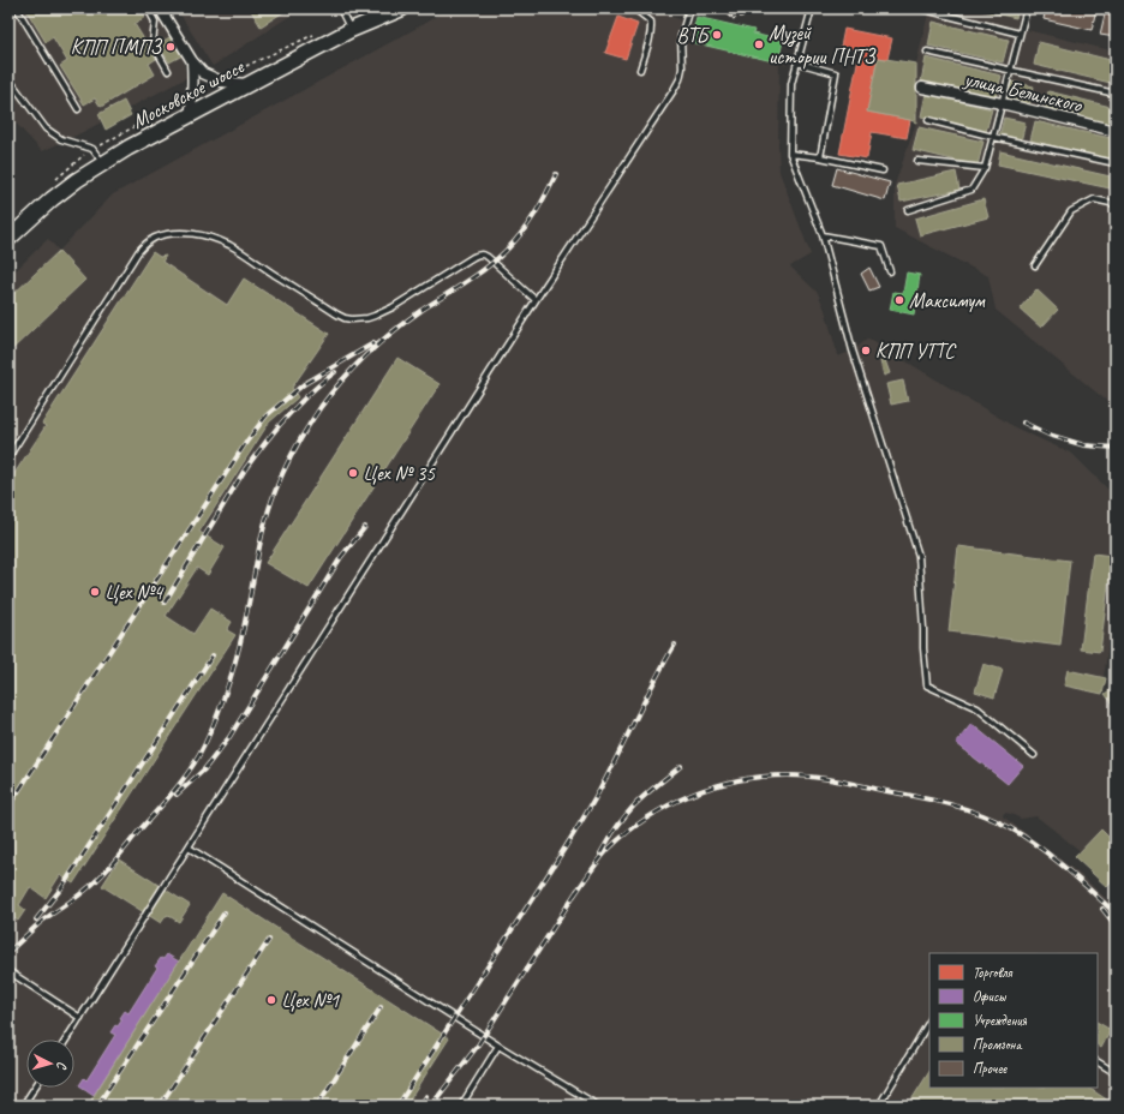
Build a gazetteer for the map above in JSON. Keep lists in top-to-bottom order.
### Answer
{
  "streets": {
    "main road": ["Московское шоссе"],
    "street": ["улица Белинского"]
  },
  "places": [
    "ВТБ",
    "Музей истории ПНТЗ",
    "КПП ПМПЗ",
    "Максимум",
    "КПП УТТС",
    "Цех № 35",
    "Цех №4",
    "Цех №1"
  ],
  "legend": [
    "Торговля",
    "Офисы",
    "Учреждения",
    "Промзона",
    "Прочее"
  ],
  "north": "right"
}
